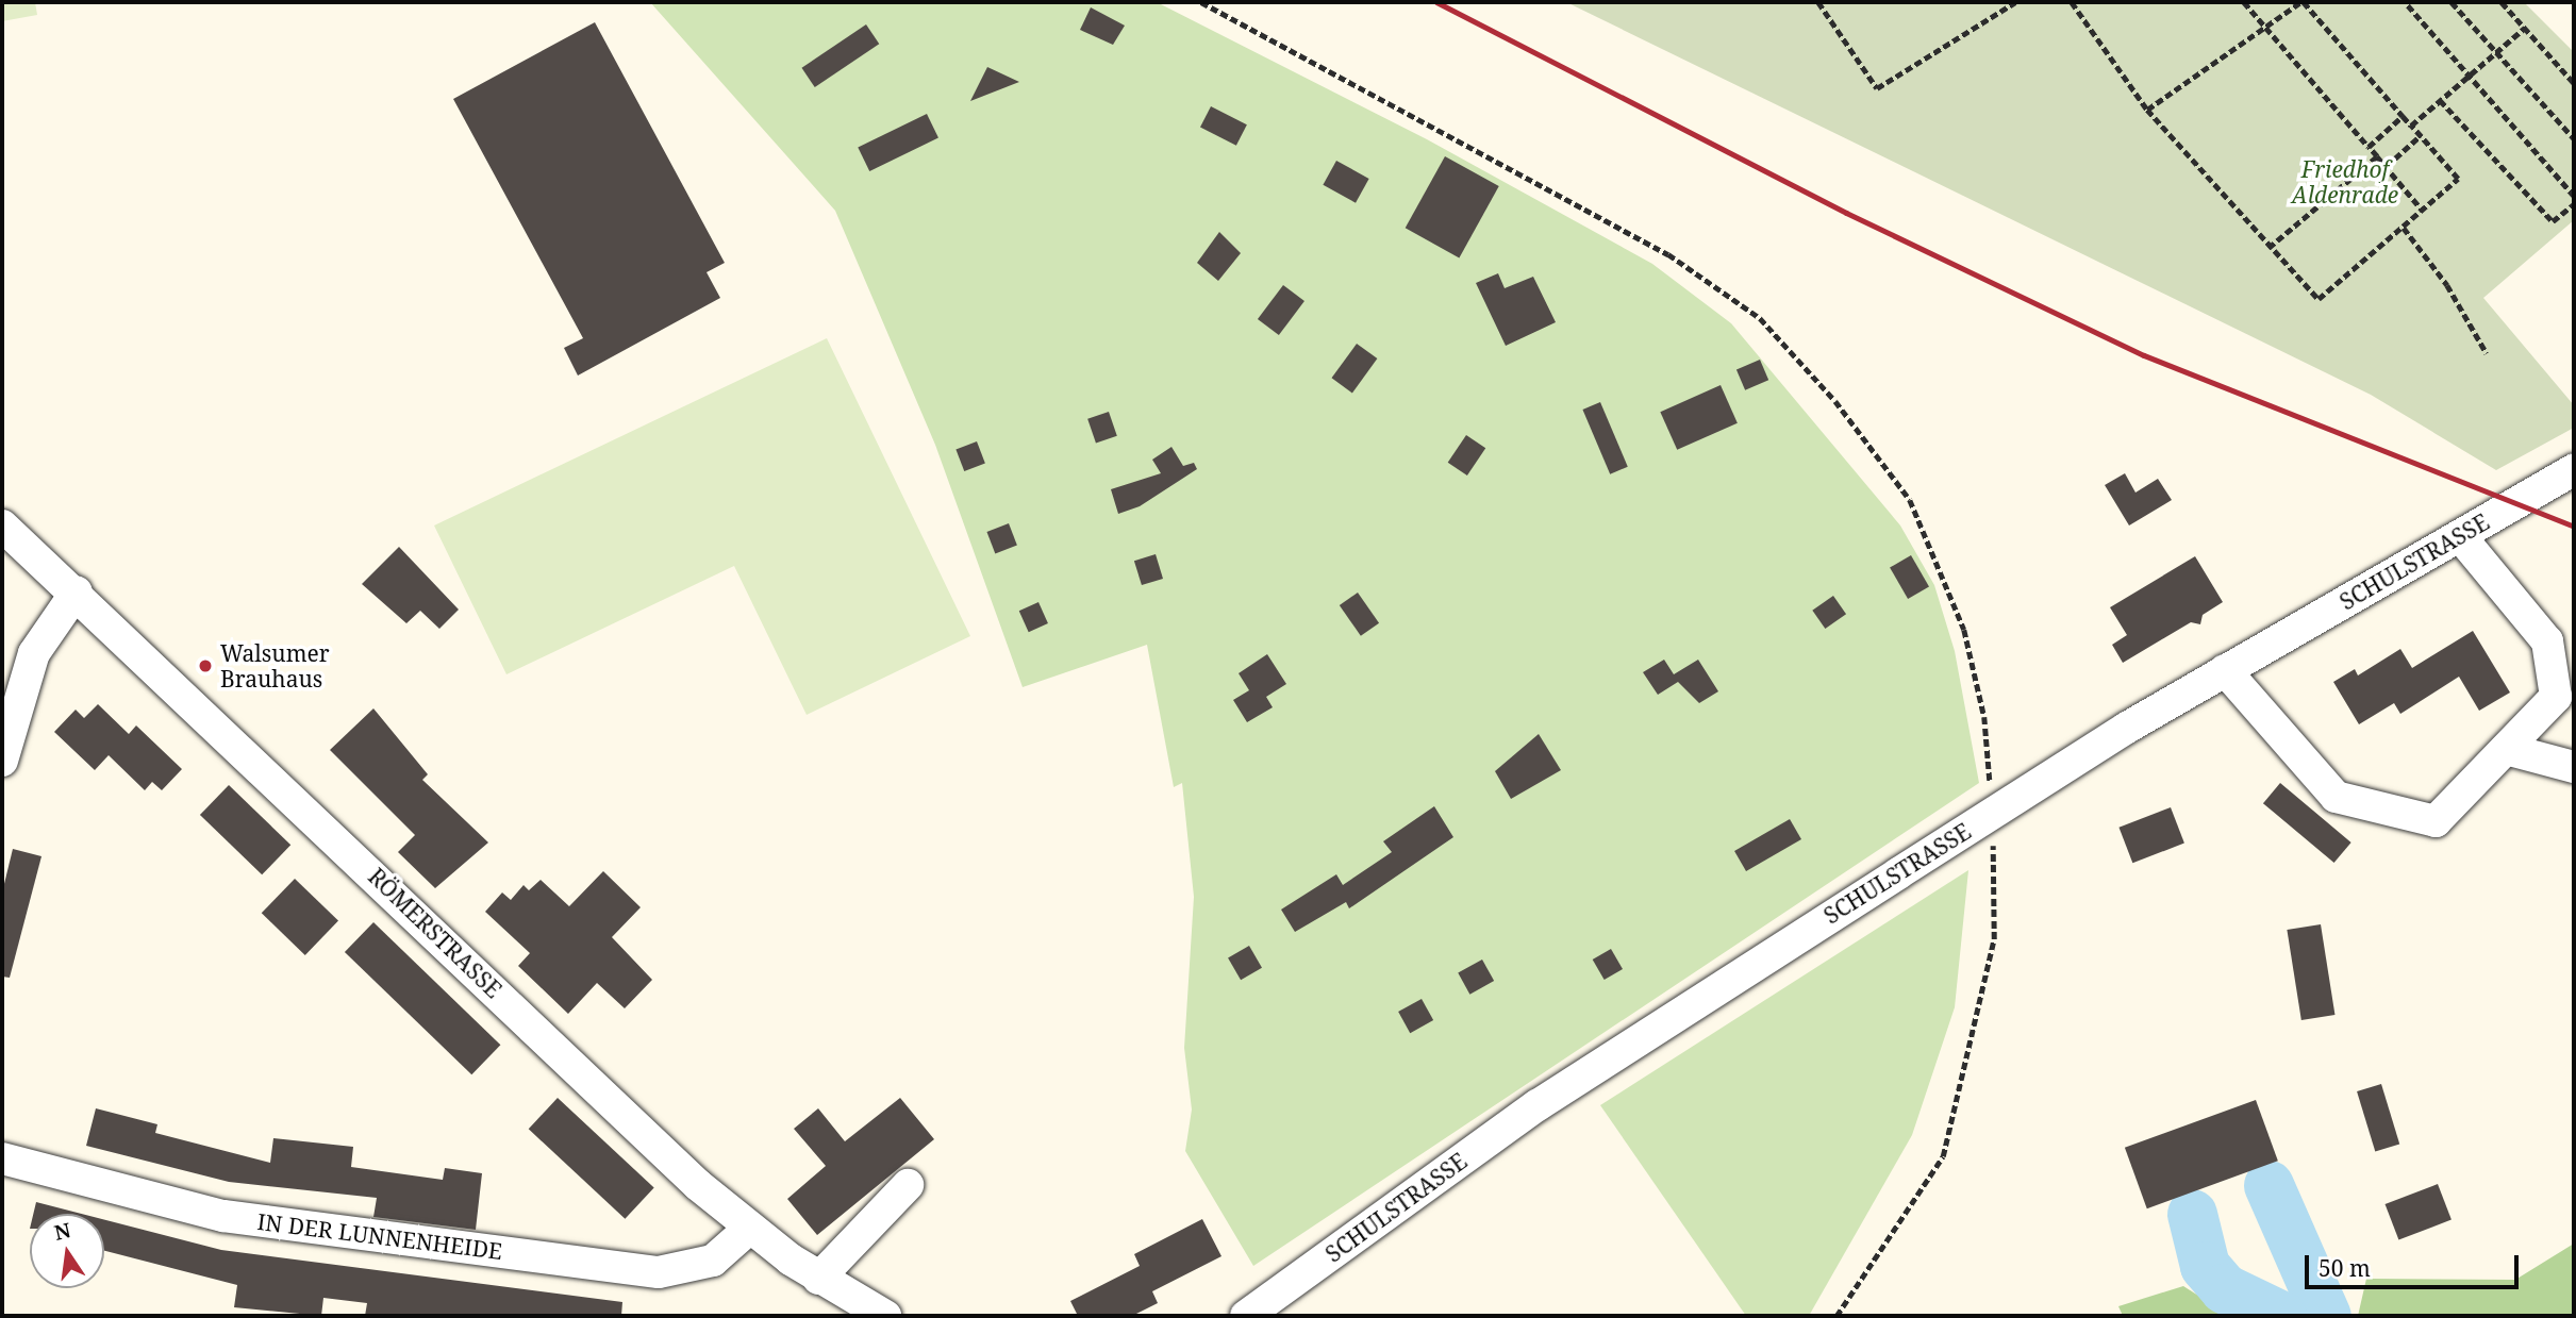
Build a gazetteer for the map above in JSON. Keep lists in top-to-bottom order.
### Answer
{
  "streets": {
    "street": ["SCHULSTRASSE", "RÖMERSTRASSE", "IN DER LUNNENHEIDE"]
  },
  "crossings": [
    ["RÖMERSTRASSE", "IN DER LUNNENHEIDE"]
  ],
  "parks": ["Friedhof Aldenrade"],
  "places": ["Walsumer Brauhaus"],
  "scale_bar": "50 m",
  "north": "top"
}
